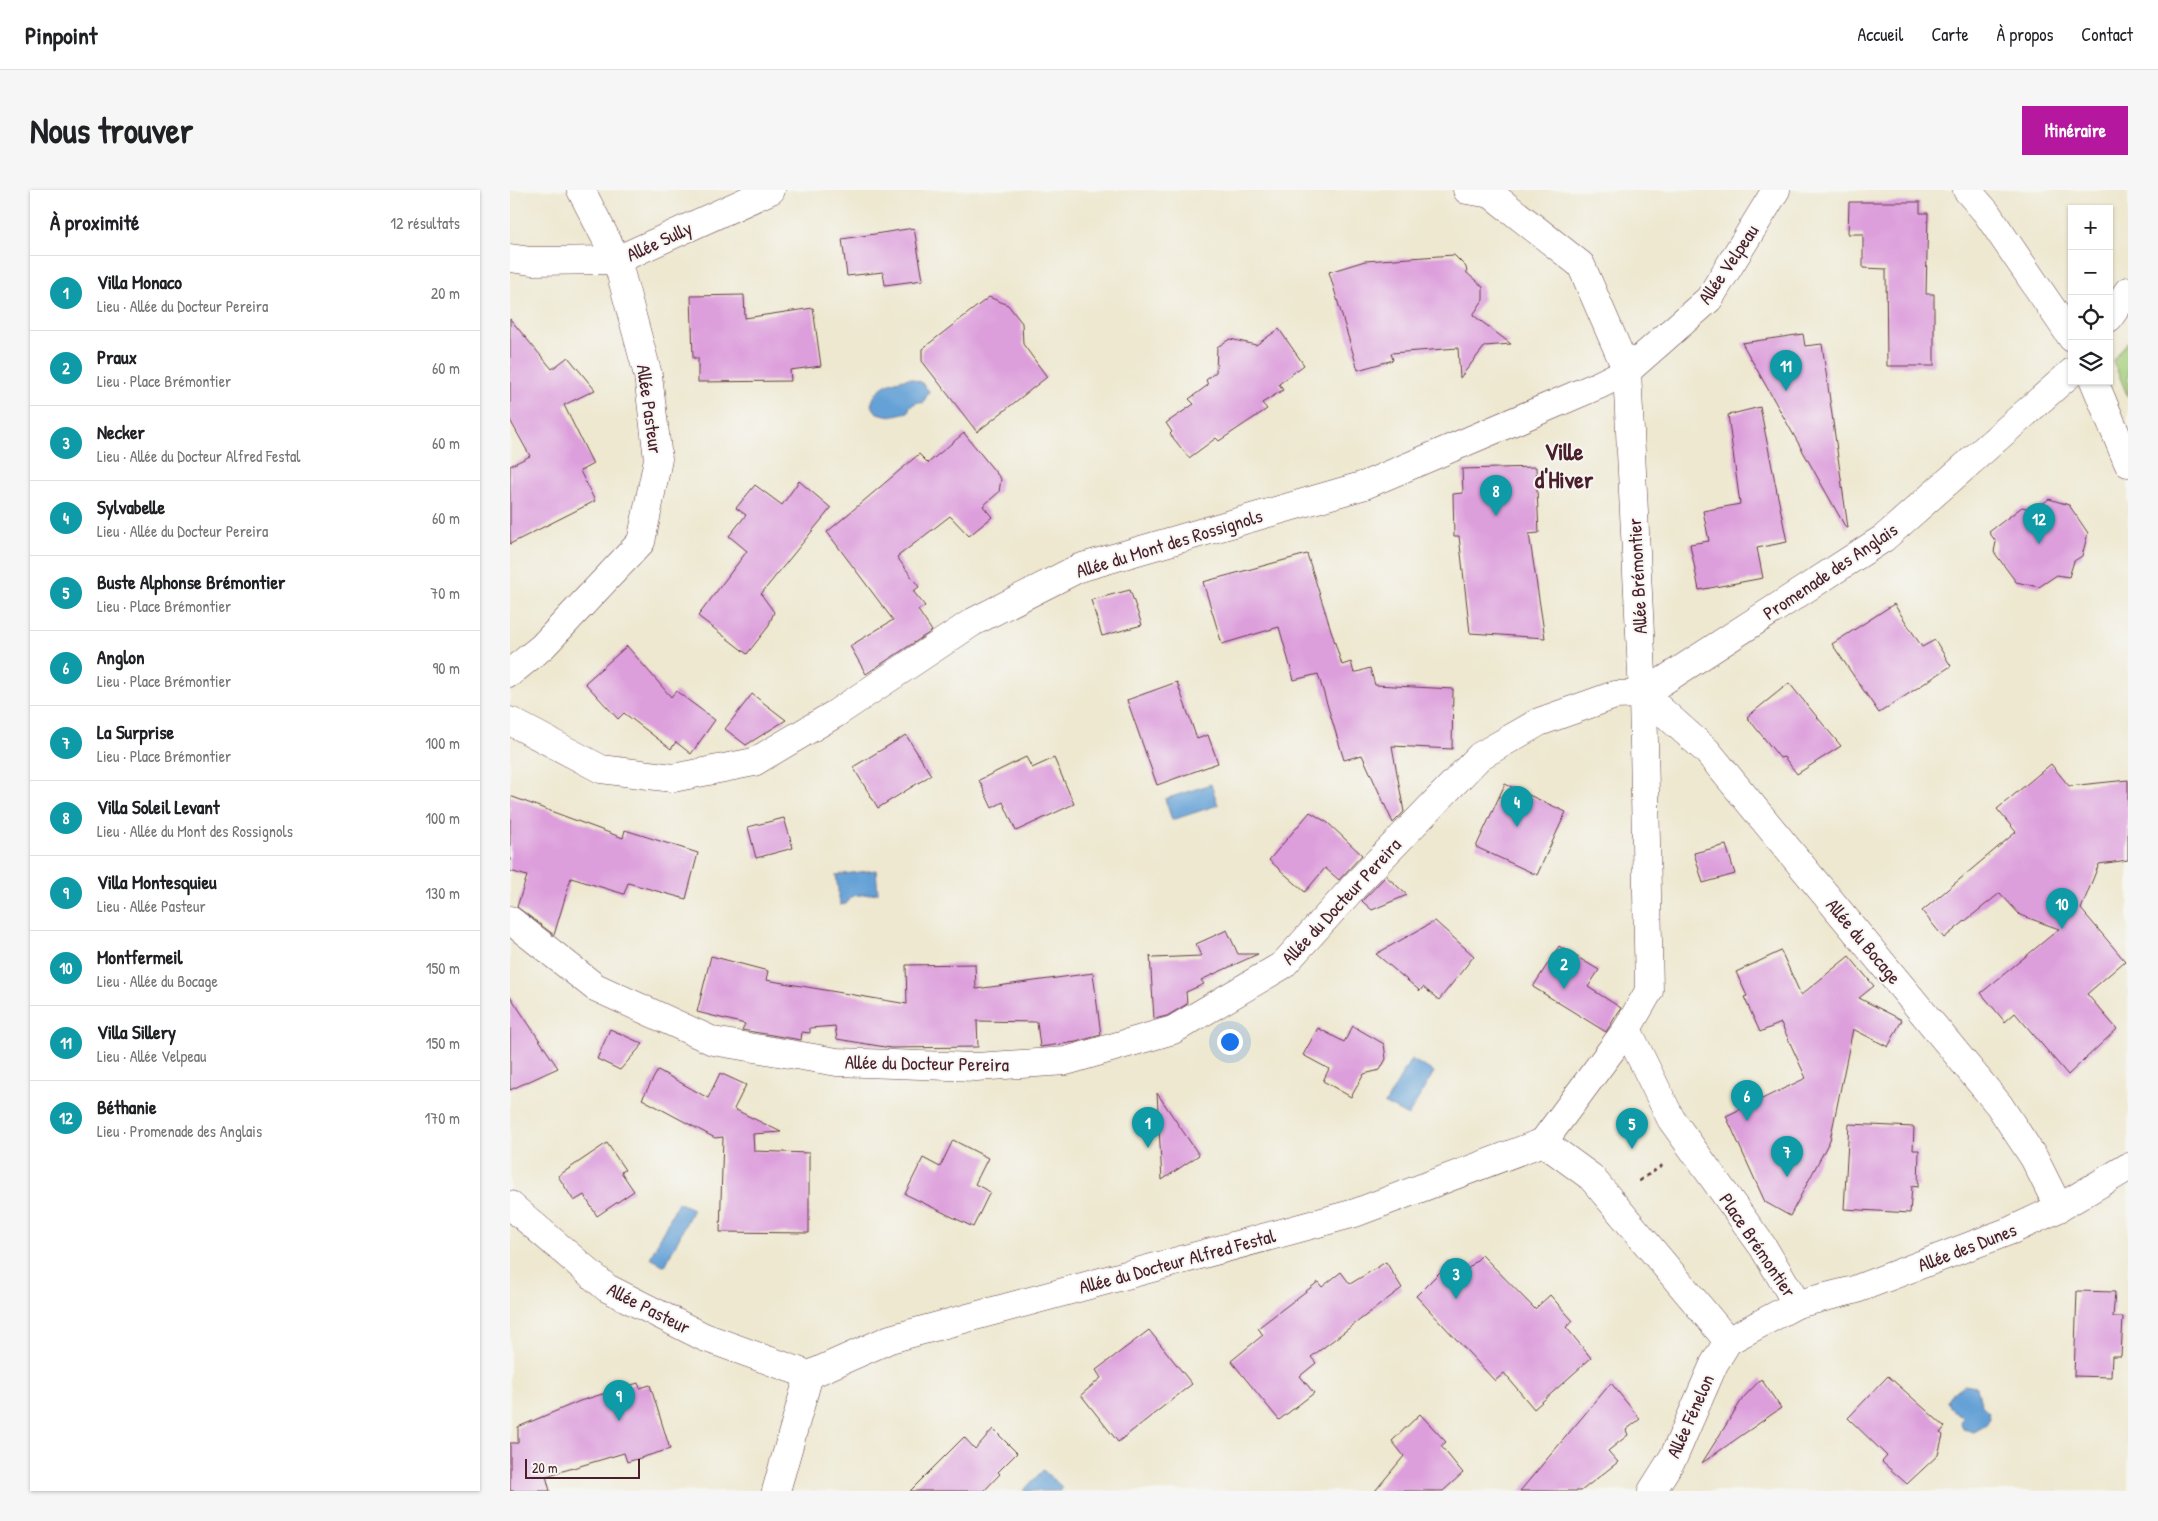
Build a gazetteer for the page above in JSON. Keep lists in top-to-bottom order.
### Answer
{
  "streets": {
    "street": [
      "Allée Sully",
      "Allée Velpeau",
      "Allée Pasteur",
      "Allée du Mont des Rossignols",
      "Promenade des Anglais",
      "Allée Brémontier",
      "Allée du Docteur Pereira",
      "Allée du Bocage",
      "Place Brémontier",
      "Allée des Dunes",
      "Allée du Docteur Alfred Festal",
      "Allée Fénelon"
    ]
  },
  "crossings": [
    ["Allée Sully", "Allée Pasteur"],
    ["Allée Velpeau", "Allée du Mont des Rossignols"],
    ["Allée Velpeau", "Allée Brémontier"],
    ["Allée Pasteur", "Allée du Docteur Alfred Festal"],
    ["Allée du Mont des Rossignols", "Allée Brémontier"],
    ["Promenade des Anglais", "Allée Brémontier"],
    ["Promenade des Anglais", "Allée du Docteur Pereira"],
    ["Promenade des Anglais", "Allée du Bocage"],
    ["Allée Brémontier", "Allée du Docteur Pereira"],
    ["Allée Brémontier", "Allée du Bocage"],
    ["Allée Brémontier", "Place Brémontier"],
    ["Allée du Docteur Pereira", "Allée du Bocage"],
    ["Allée du Bocage", "Allée des Dunes"],
    ["Place Brémontier", "Allée des Dunes"],
    ["Place Brémontier", "Allée Fénelon"]
  ],
  "districts": ["Ville d'Hiver"],
  "scale_bar": "20 m",
  "page": {
    "header": "Pinpoint",
    "nav": [
      "Accueil",
      "Carte",
      "À propos",
      "Contact"
    ],
    "buttons": "Itinéraire",
    "title": "Nous trouver",
    "heading": ["À proximité", "12 résultats"],
    "map_buttons": ["+", "−"],
    "list": [
      {
        "mark": "1",
        "name": "Villa Monaco",
        "note": "Lieu · Allée du Docteur Pereira",
        "value": "20 m"
      },
      {
        "mark": "2",
        "name": "Praux",
        "note": "Lieu · Place Brémontier",
        "value": "60 m"
      },
      {
        "mark": "3",
        "name": "Necker",
        "note": "Lieu · Allée du Docteur Alfred Festal",
        "value": "60 m"
      },
      {
        "mark": "4",
        "name": "Sylvabelle",
        "note": "Lieu · Allée du Docteur Pereira",
        "value": "60 m"
      },
      {
        "mark": "5",
        "name": "Buste Alphonse Brémontier",
        "note": "Lieu · Place Brémontier",
        "value": "70 m"
      },
      {
        "mark": "6",
        "name": "Anglon",
        "note": "Lieu · Place Brémontier",
        "value": "90 m"
      },
      {
        "mark": "7",
        "name": "La Surprise",
        "note": "Lieu · Place Brémontier",
        "value": "100 m"
      },
      {
        "mark": "8",
        "name": "Villa Soleil Levant",
        "note": "Lieu · Allée du Mont des Rossignols",
        "value": "100 m"
      },
      {
        "mark": "9",
        "name": "Villa Montesquieu",
        "note": "Lieu · Allée Pasteur",
        "value": "130 m"
      },
      {
        "mark": "10",
        "name": "Montfermeil",
        "note": "Lieu · Allée du Bocage",
        "value": "150 m"
      },
      {
        "mark": "11",
        "name": "Villa Sillery",
        "note": "Lieu · Allée Velpeau",
        "value": "150 m"
      },
      {
        "mark": "12",
        "name": "Béthanie",
        "note": "Lieu · Promenade des Anglais",
        "value": "170 m"
      }
    ],
    "pins": [
      "11",
      "8",
      "12",
      "4",
      "10",
      "2",
      "6",
      "1",
      "5",
      "7",
      "3",
      "9"
    ],
    "scale": "20 m"
  }
}
